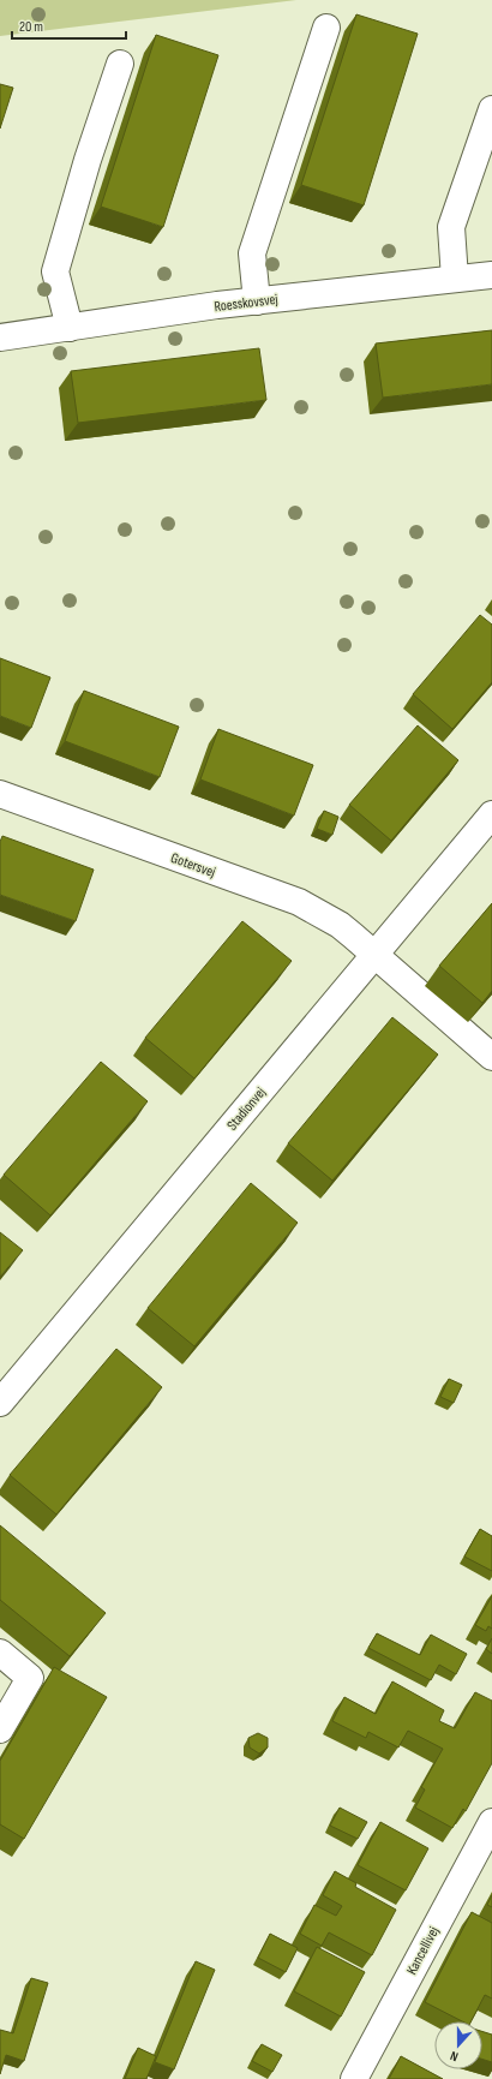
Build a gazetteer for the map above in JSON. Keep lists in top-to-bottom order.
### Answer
{
  "streets": {
    "street": [
      "Roesskovsvej",
      "Gotersvej",
      "Stadionvej",
      "Kancellivej"
    ]
  },
  "crossings": [
    ["Gotersvej", "Stadionvej"]
  ],
  "scale_bar": "20 m",
  "north": "bottom"
}
